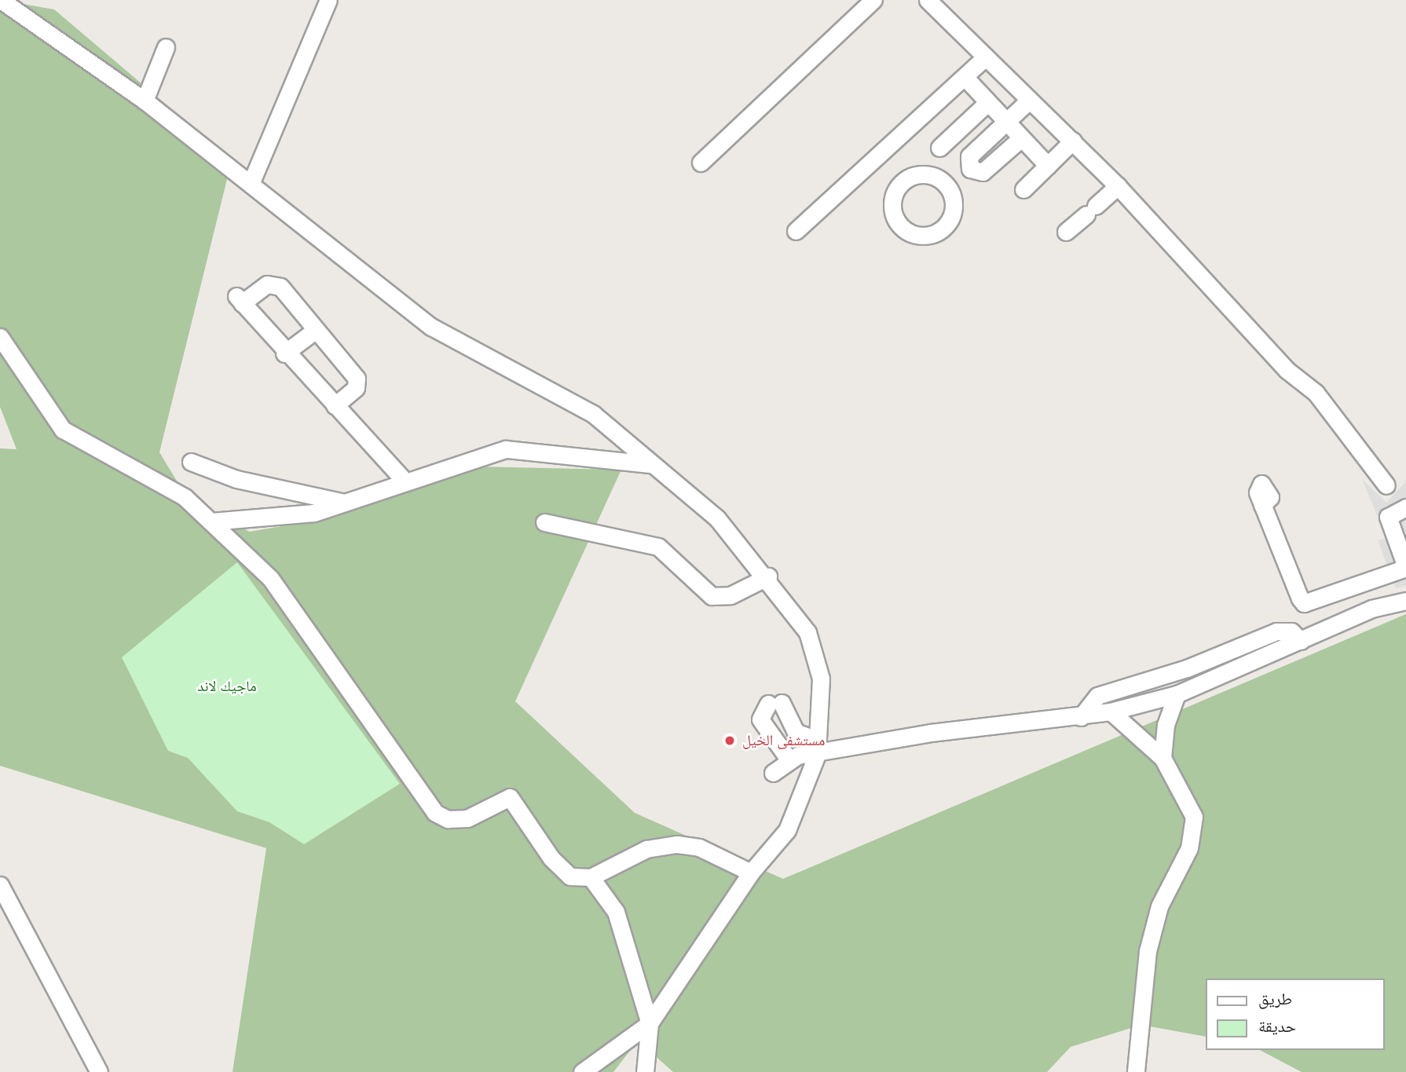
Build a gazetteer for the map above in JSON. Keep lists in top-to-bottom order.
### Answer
{
  "parks": ["ماجيك لاند"],
  "places": ["مستشفى الخيل"],
  "legend": ["طريق", "حديقة"]
}
